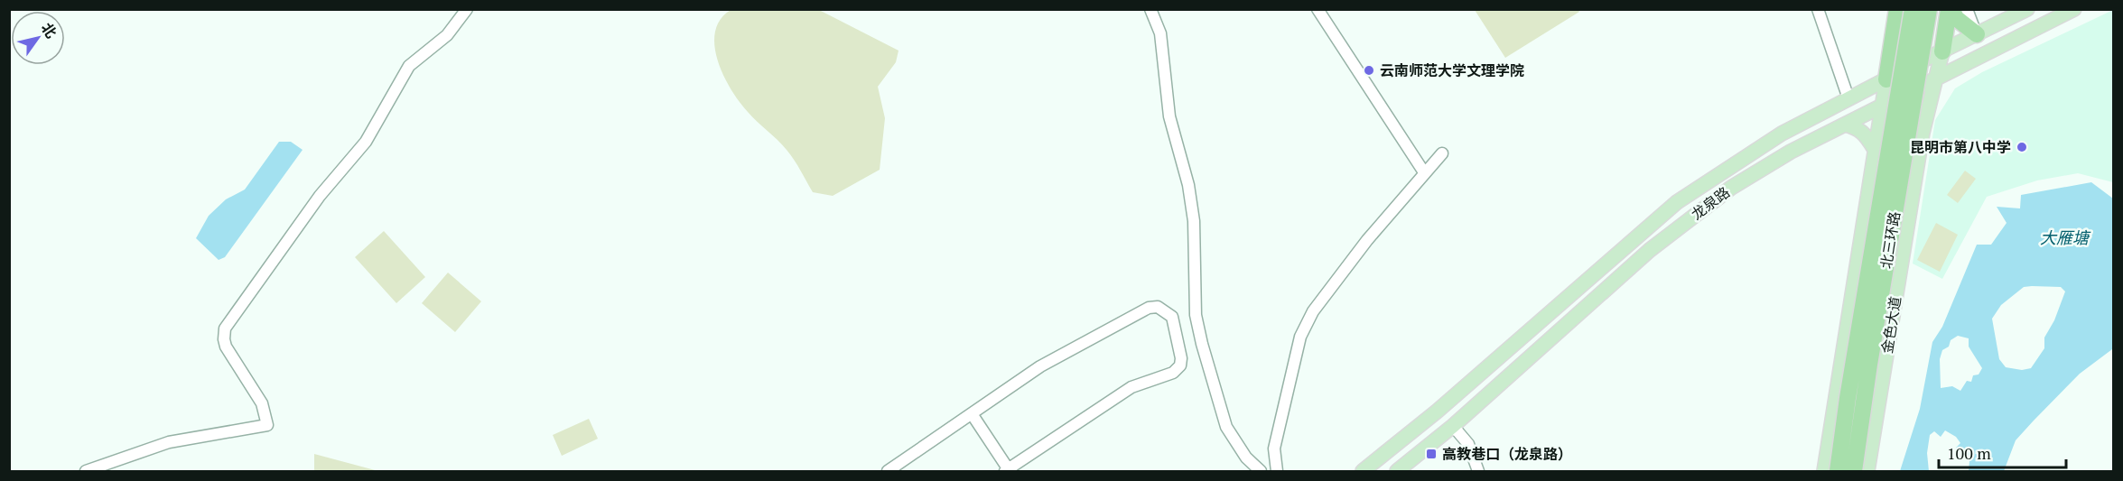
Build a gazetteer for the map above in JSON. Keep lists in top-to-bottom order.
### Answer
{
  "streets": {
    "highway": ["北三环路"],
    "main road": ["龙泉路", "金色大道"]
  },
  "crossings": [
    ["龙泉路", "金色大道"]
  ],
  "water": ["大雁塘"],
  "places": {
    "other": ["云南师范大学文理学院", "昆明市第八中学"],
    "transit": ["高教巷口（龙泉路）"]
  },
  "scale_bar": "100 m",
  "north": "top right"
}
